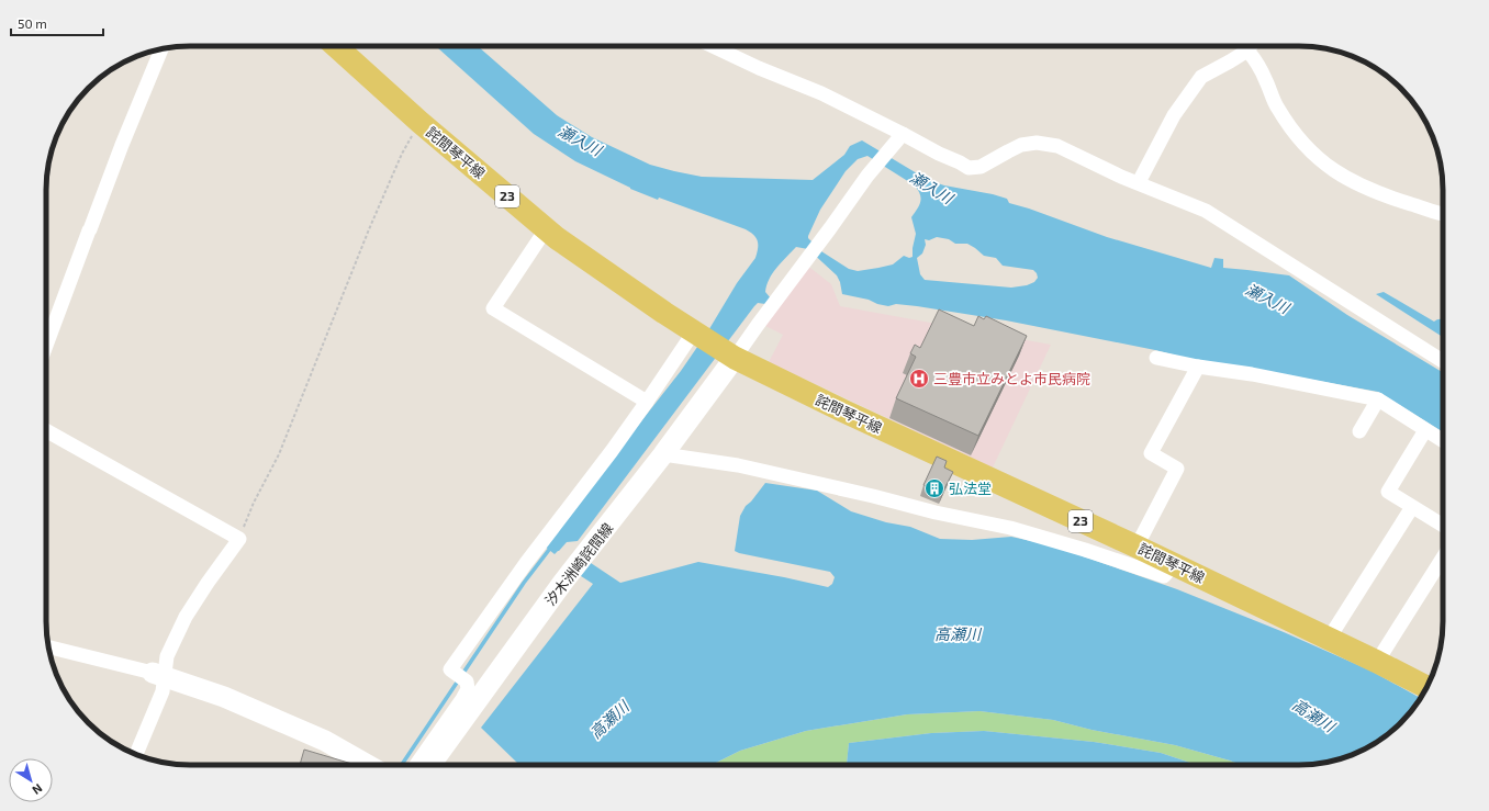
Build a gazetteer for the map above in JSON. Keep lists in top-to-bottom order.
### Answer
{
  "streets": {
    "main road": ["詫間琴平線", "23", "汐木洲崎詫間線"]
  },
  "crossings": [
    ["詫間琴平線", "汐木洲崎詫間線"]
  ],
  "water": ["瀬入川", "高瀬川"],
  "places": {
    "hospital": ["三豊市立みとよ市民病院"],
    "building": ["弘法堂"]
  },
  "scale_bar": "50 m",
  "north": "bottom right"
}
